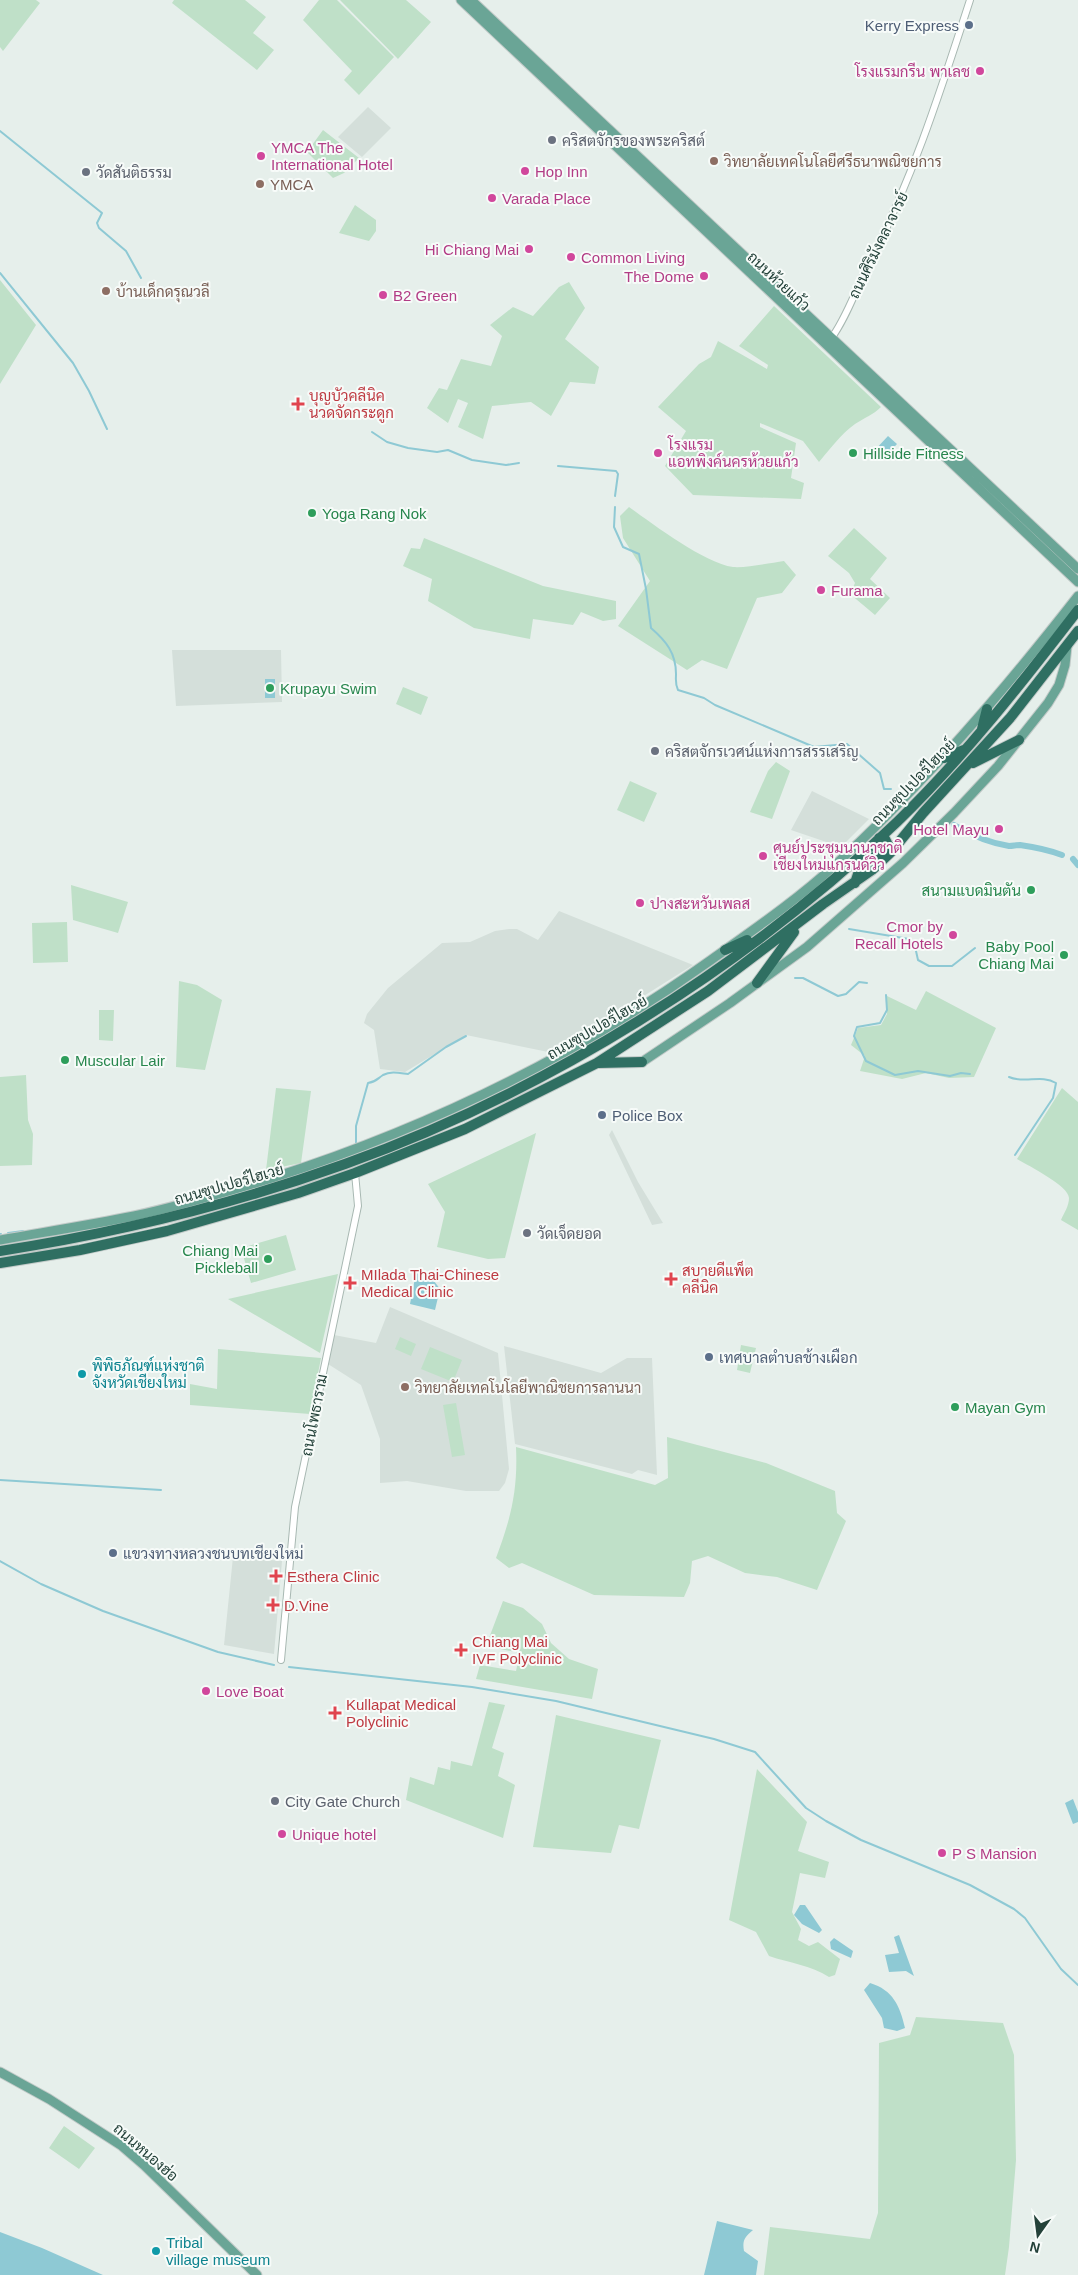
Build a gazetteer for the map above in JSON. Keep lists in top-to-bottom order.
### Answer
{
  "streets": {
    "highway": ["ถนนซุปเปอร์ไฮเวย์"],
    "main road": ["ถนนห้วยแก้ว", "ถนนหนองฮ่อ"],
    "street": ["ถนนศิริมังคลาจารย์", "ถนนโพธาราม"]
  },
  "crossings": [
    ["ถนนศิริมังคลาจารย์", "ถนนห้วยแก้ว"],
    ["ถนนซุปเปอร์ไฮเวย์", "ถนนโพธาราม"]
  ],
  "places": {
    "other": [
      "Kerry Express",
      "โรงแรมกรีน พาเลช",
      "คริสตจักรของพระคริสต์",
      "YMCA The International Hotel",
      "วิทยาลัยเทคโนโลยีศรีธนาพณิชยการ",
      "Hop Inn",
      "วัดสันติธรรม",
      "YMCA",
      "Varada Place",
      "Hi Chiang Mai",
      "Common Living",
      "The Dome",
      "บ้านเด็กดรุณวลี",
      "B2 Green",
      "โรงแรม แอทพิงค์นครห้วยแก้ว",
      "Hillside Fitness",
      "Yoga Rang Nok",
      "Furama",
      "Krupayu Swim",
      "คริสตจักรเวศน์แห่งการสรรเสริญ",
      "Hotel Mayu",
      "ศูนย์ประชุมนานาชาติ เชียงใหม่แกรนด์วิว",
      "สนามแบดมินตัน",
      "ปางสะหวันเพลส",
      "Cmor by Recall Hotels",
      "Baby Pool Chiang Mai",
      "Muscular Lair",
      "Police Box",
      "วัดเจ็ดยอด",
      "Chiang Mai Pickleball",
      "เทศบาลตำบลช้างเผือก",
      "พิพิธภัณฑ์แห่งชาติ จังหวัดเชียงใหม่",
      "วิทยาลัยเทคโนโลยีพาณิชยการลานนา",
      "Mayan Gym",
      "แขวงทางหลวงชนบทเชียงใหม่",
      "Love Boat",
      "City Gate Church",
      "Unique hotel",
      "P S Mansion",
      "Tribal village museum"
    ],
    "health": [
      "บุญบัวคลีนิค นวดจัดกระดูก",
      "สบายดีแพ็ต คลีนิค",
      "MIlada Thai-Chinese Medical Clinic",
      "Esthera Clinic",
      "D.Vine",
      "Chiang Mai IVF Polyclinic",
      "Kullapat Medical Polyclinic"
    ]
  },
  "north": "bottom"
}
